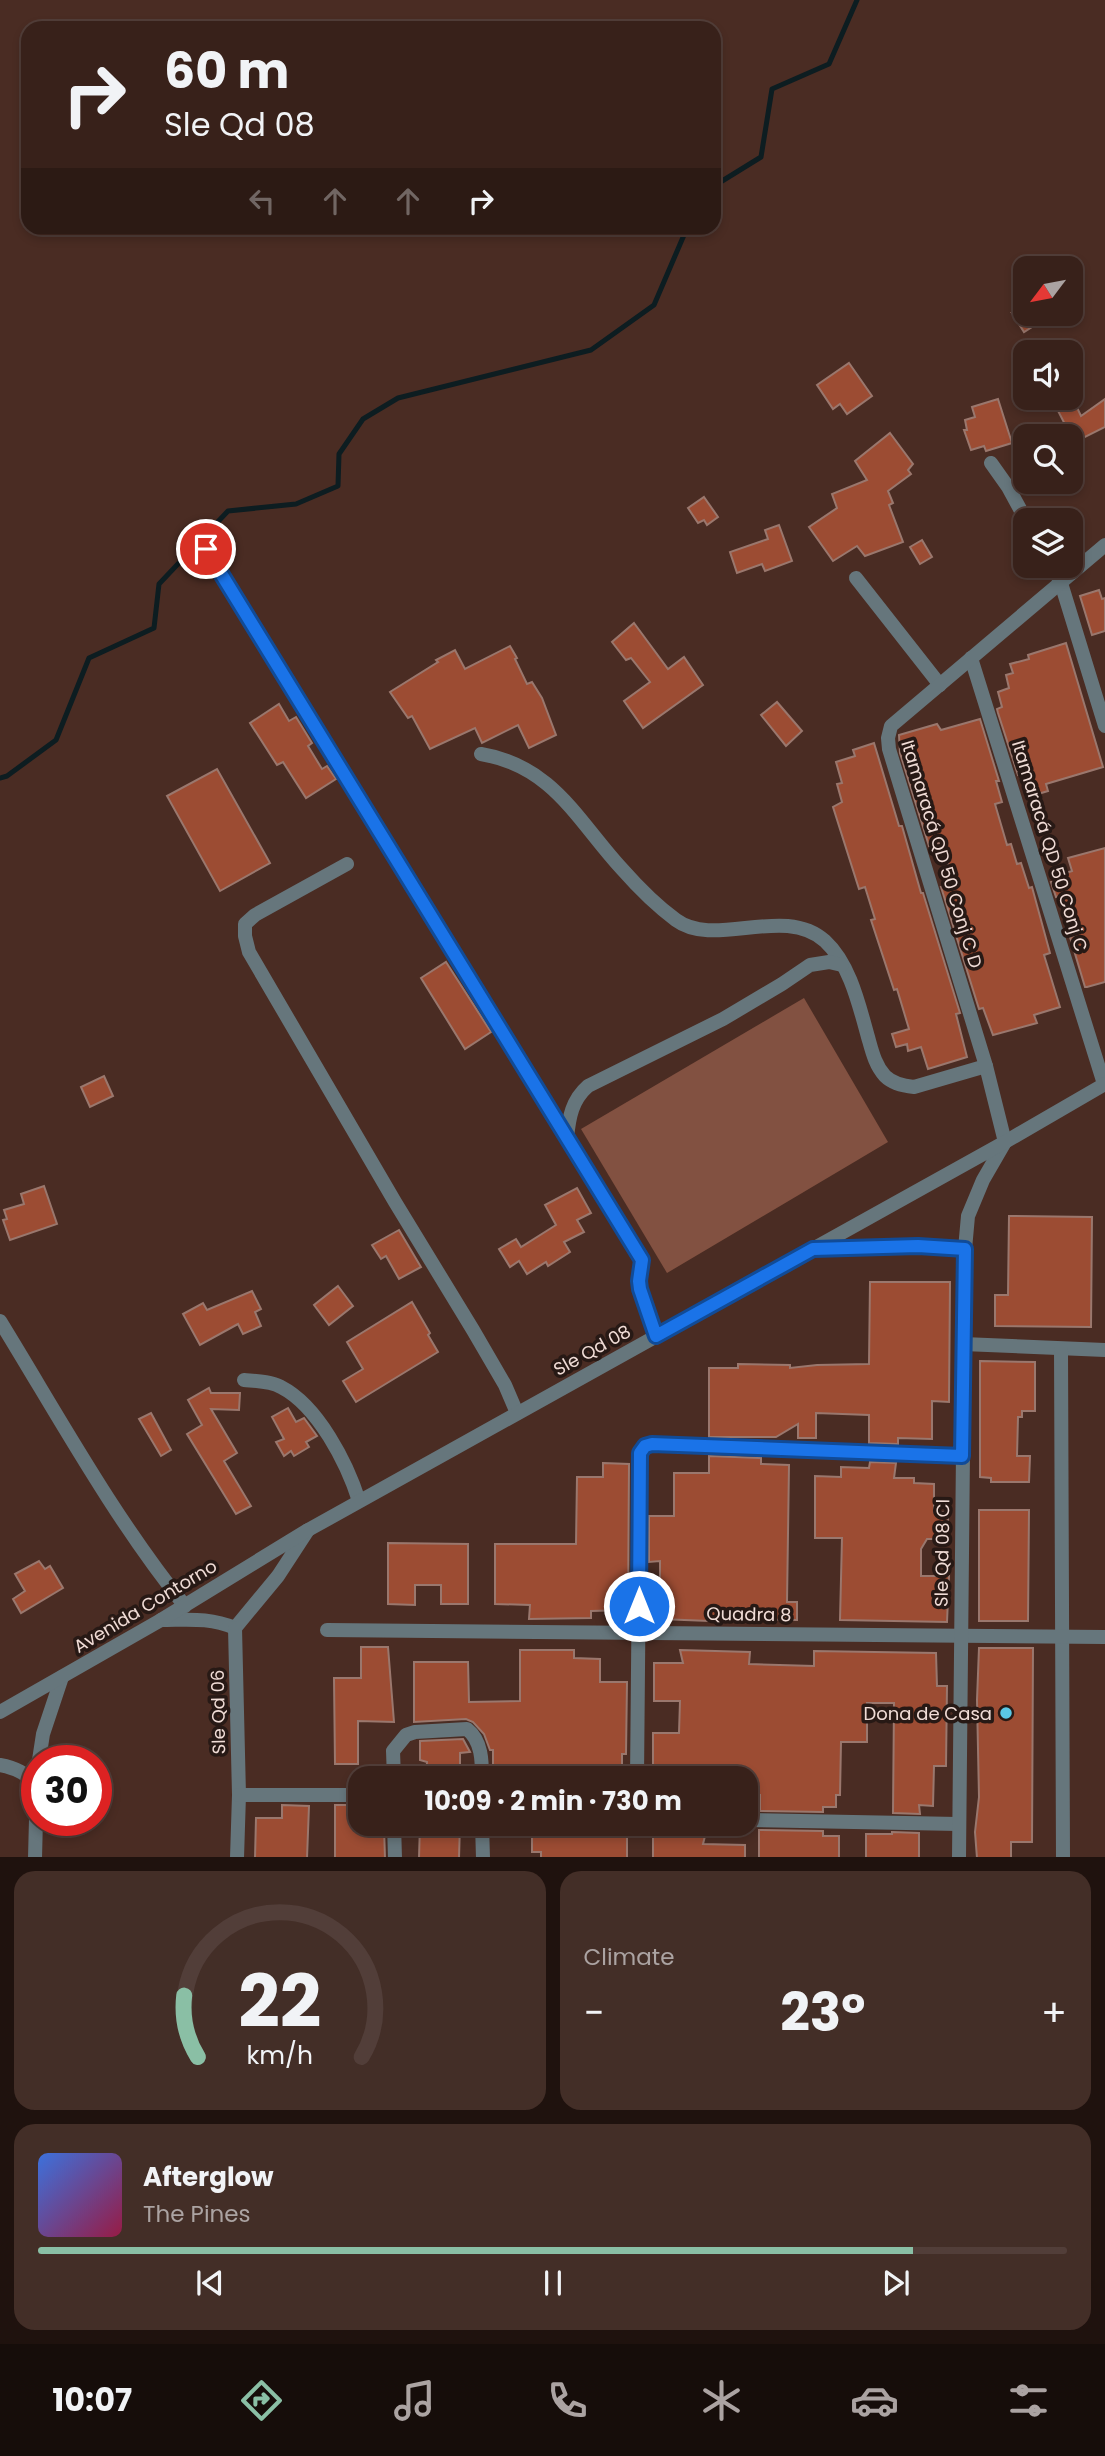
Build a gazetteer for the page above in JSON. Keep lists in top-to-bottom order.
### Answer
{
  "streets": {
    "street": [
      "Itamaracá QD 50 Conj C",
      "Itamaracá QD 50 Conj C D",
      "Sle Qd 08",
      "Sle Qd 08 Cl",
      "Avenida Contorno",
      "Quadra 8",
      "Sle Qd 06"
    ]
  },
  "crossings": [
    ["Itamaracá QD 50 Conj C", "Itamaracá QD 50 Conj C D"],
    ["Itamaracá QD 50 Conj C D", "Sle Qd 08"],
    ["Itamaracá QD 50 Conj C D", "Sle Qd 08 Cl"],
    ["Sle Qd 08", "Sle Qd 08 Cl"],
    ["Sle Qd 08", "Avenida Contorno"],
    ["Sle Qd 08 Cl", "Quadra 8"]
  ],
  "places": ["Dona de Casa"],
  "north": "bottom left",
  "page": {
    "turn": ["60 m", "Sle Qd 08"],
    "limit": "30",
    "trip": "10:09 · 2 min · 730 m",
    "tile": "Climate",
    "heat": ["−", "23°", "+"],
    "song": ["Afterglow", "The Pines"],
    "tabs": "10:07",
    "gauge": ["22", "km/h"]
  }
}
